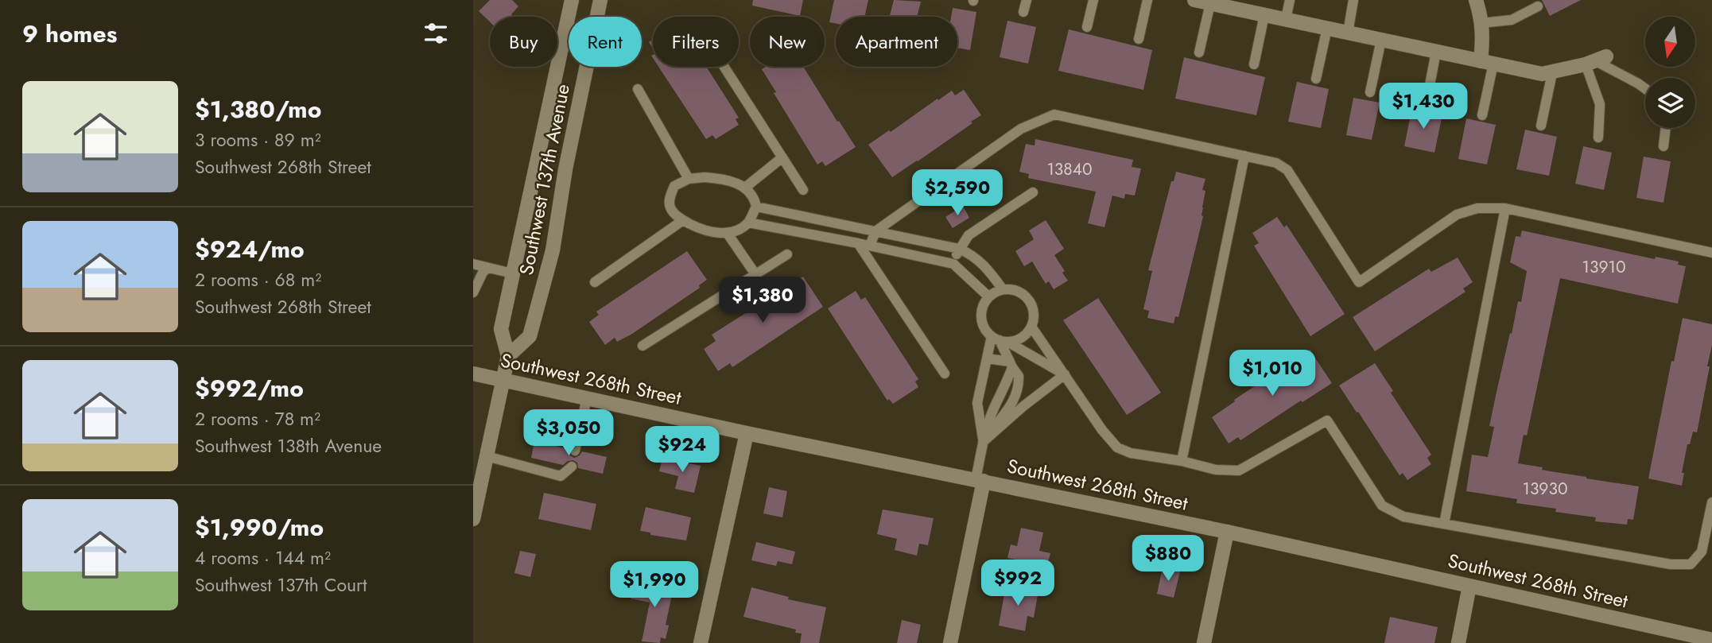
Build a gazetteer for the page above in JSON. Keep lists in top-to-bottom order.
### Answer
{
  "streets": {
    "main road": ["Southwest 137th Avenue", "Southwest 268th Street"]
  },
  "crossings": [
    ["Southwest 137th Avenue", "Southwest 268th Street"]
  ],
  "house_numbers": ["13840", "13910", "13930"],
  "north": "bottom",
  "page": {
    "heading": "9 homes",
    "chip": [
      "Buy",
      "Rent",
      "Filters",
      "New",
      "Apartment"
    ],
    "list": [
      {
        "name": "$1,380/mo",
        "note": "3 rooms · 89 m² · Southwest 268th Street"
      },
      {
        "name": "$924/mo",
        "note": "2 rooms · 68 m² · Southwest 268th Street"
      },
      {
        "name": "$992/mo",
        "note": "2 rooms · 78 m² · Southwest 138th Avenue"
      },
      {
        "name": "$1,990/mo",
        "note": "4 rooms · 144 m² · Southwest 137th Court"
      }
    ],
    "price": [
      "$1,430",
      "$2,590",
      "$1,380",
      "$1,010",
      "$3,050",
      "$924",
      "$880",
      "$992",
      "$1,990"
    ]
  }
}
